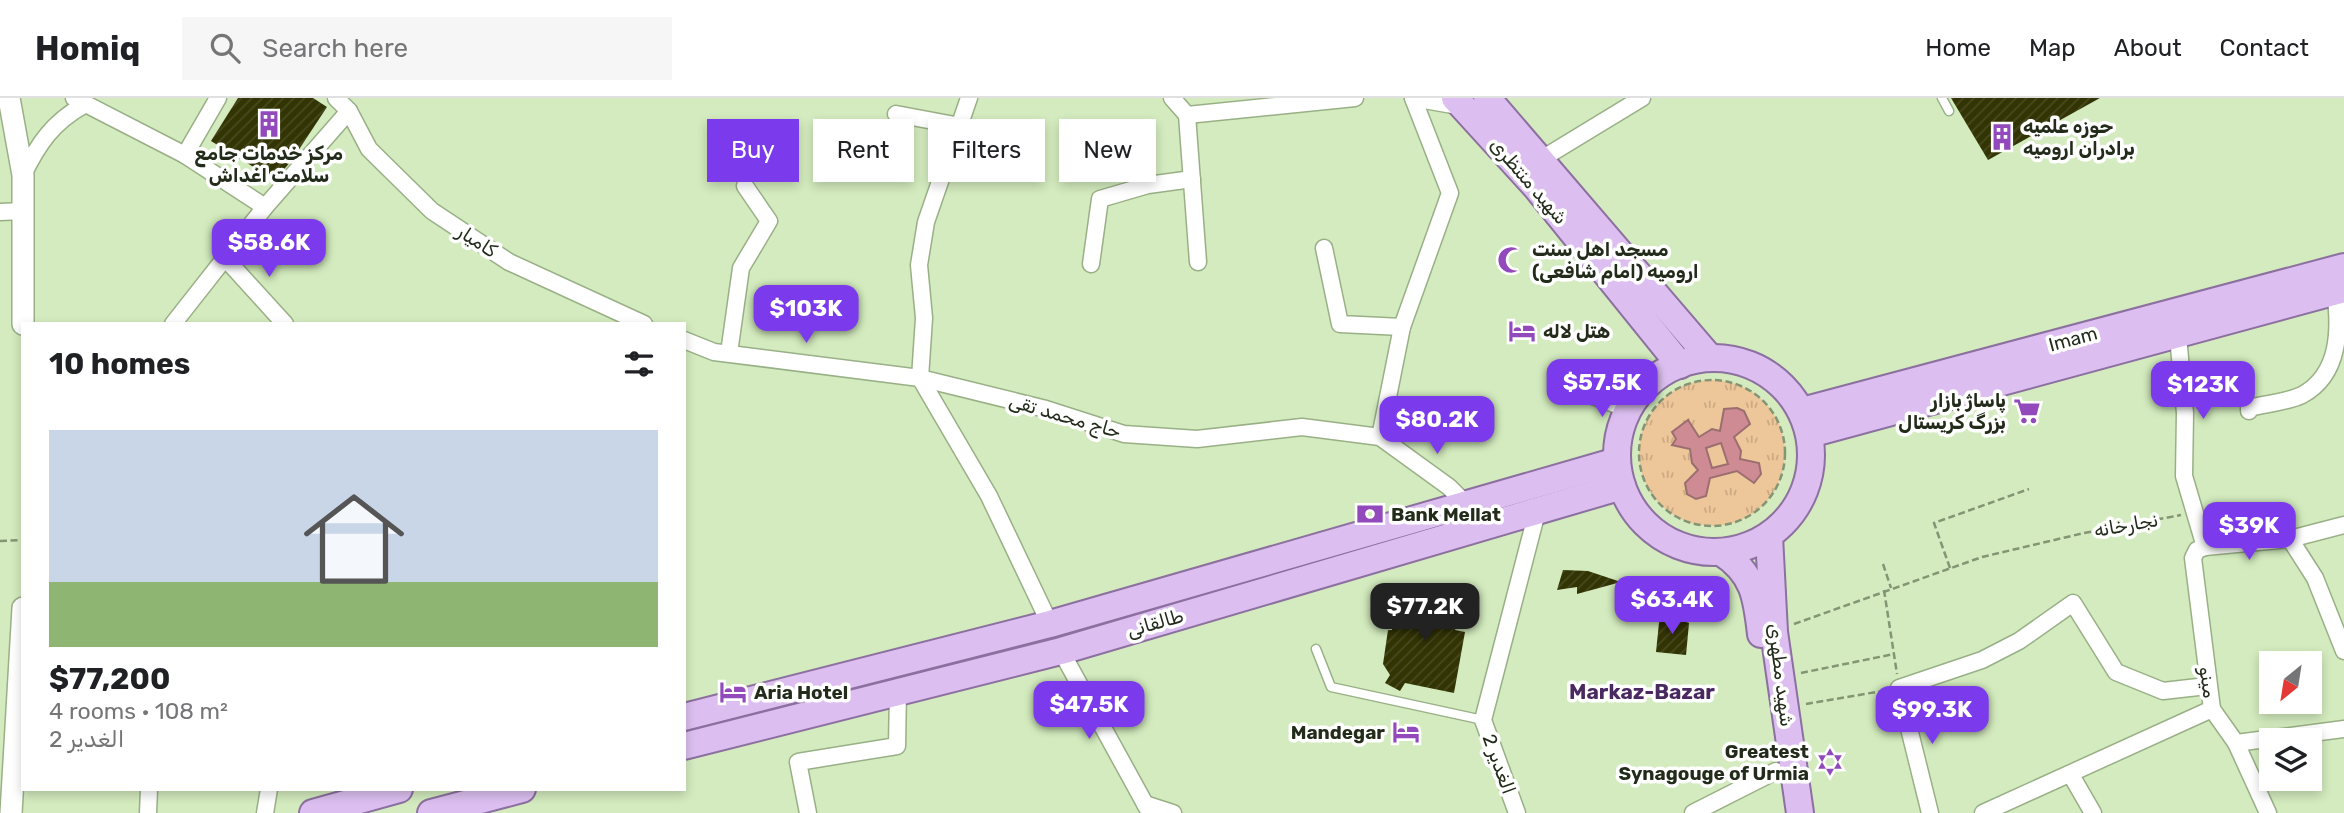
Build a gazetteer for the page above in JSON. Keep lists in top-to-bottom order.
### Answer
{
  "streets": {
    "main road": [
      "شهید منتظری",
      "Imam",
      "طالقانی",
      "شهید مطهری"
    ],
    "street": [
      "کامیار",
      "حاج محمد تقی",
      "مینو",
      "2 الغدیر"
    ],
    "path": ["نجارخانه"]
  },
  "crossings": [
    ["نجارخانه", "شهید مطهری"],
    ["طالقانی", "2 الغدیر"]
  ],
  "districts": ["Markaz-Bazar"],
  "places": {
    "building": ["مرکز خدمات جامع سلامت اغداش", "حوزه علمیه برادران ارومیه"],
    "mosque": ["مسجد اهل سنت ارومیه (امام شافعی)"],
    "hotel": ["هتل لاله", "Aria Hotel", "Mandegar"],
    "supermarket": ["پاساژ بازار بزرگ کریستال"],
    "bank": ["Bank Mellat"],
    "synagogue": ["Greatest Synagouge of Urmia"]
  },
  "north": "bottom left",
  "page": {
    "header": "Homiq",
    "search": "Search here",
    "nav": [
      "Home",
      "Map",
      "About",
      "Contact"
    ],
    "chip": [
      "Buy",
      "Rent",
      "Filters",
      "New"
    ],
    "price": [
      "$58.6K",
      "$103K",
      "$57.5K",
      "$123K",
      "$80.2K",
      "$39K",
      "$63.4K",
      "$77.2K",
      "$47.5K",
      "$99.3K"
    ],
    "heading": "10 homes",
    "list": [
      {
        "name": "$77,200",
        "note": "4 rooms · 108 m² · 2 الغدیر"
      }
    ]
  }
}
